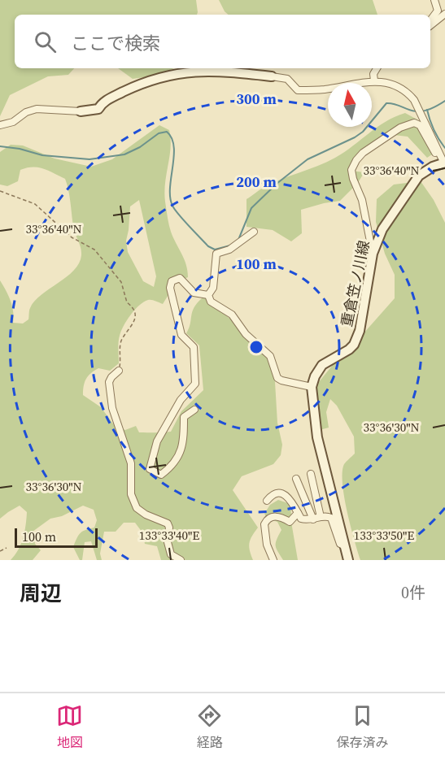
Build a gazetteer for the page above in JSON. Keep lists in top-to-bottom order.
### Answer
{
  "streets": {
    "main road": ["重倉笠ノ川線"]
  },
  "scale_bar": "100 m",
  "north": "top",
  "page": {
    "search": "ここで検索",
    "scale": "100 m",
    "heading": ["周辺", "0件"],
    "nav": ["地図", "経路", "保存済み"]
  },
  "coordinates": [
    "33°36'40\"N",
    "33°36'30\"N",
    "133°33'40\"E",
    "133°33'50\"E"
  ],
  "rings": ["300 m", "200 m", "100 m"]
}
